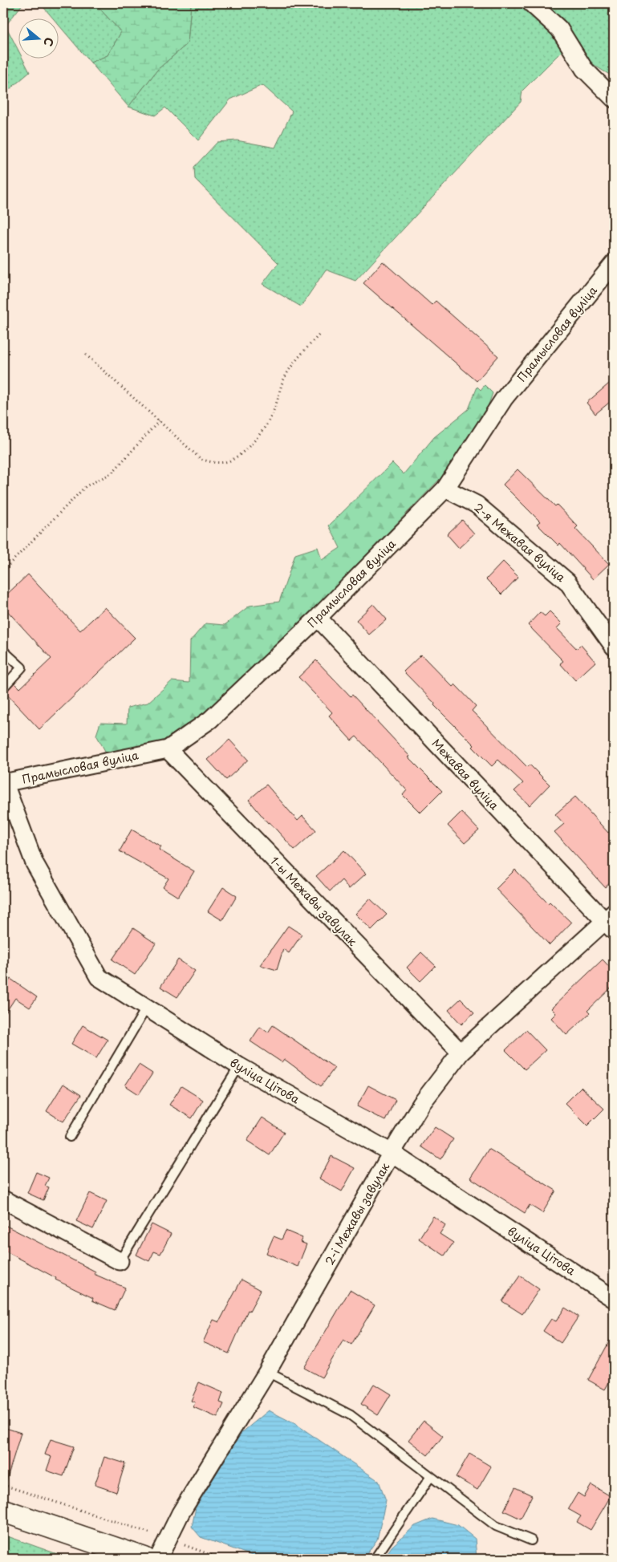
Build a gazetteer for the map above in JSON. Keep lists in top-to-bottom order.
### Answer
{
  "streets": {
    "street": [
      "Прамысловая вуліца",
      "2-я Межавая вуліца",
      "Межавая вуліца",
      "1-ы Межавы завулак",
      "вуліца Цітова",
      "2-і Межавы завулак"
    ]
  },
  "crossings": [
    ["Прамысловая вуліца", "2-я Межавая вуліца"],
    ["Прамысловая вуліца", "Межавая вуліца"],
    ["Прамысловая вуліца", "1-ы Межавы завулак"],
    ["Прамысловая вуліца", "вуліца Цітова"],
    ["Межавая вуліца", "2-і Межавы завулак"],
    ["1-ы Межавы завулак", "2-і Межавы завулак"],
    ["вуліца Цітова", "2-і Межавы завулак"]
  ],
  "north": "right"
}
